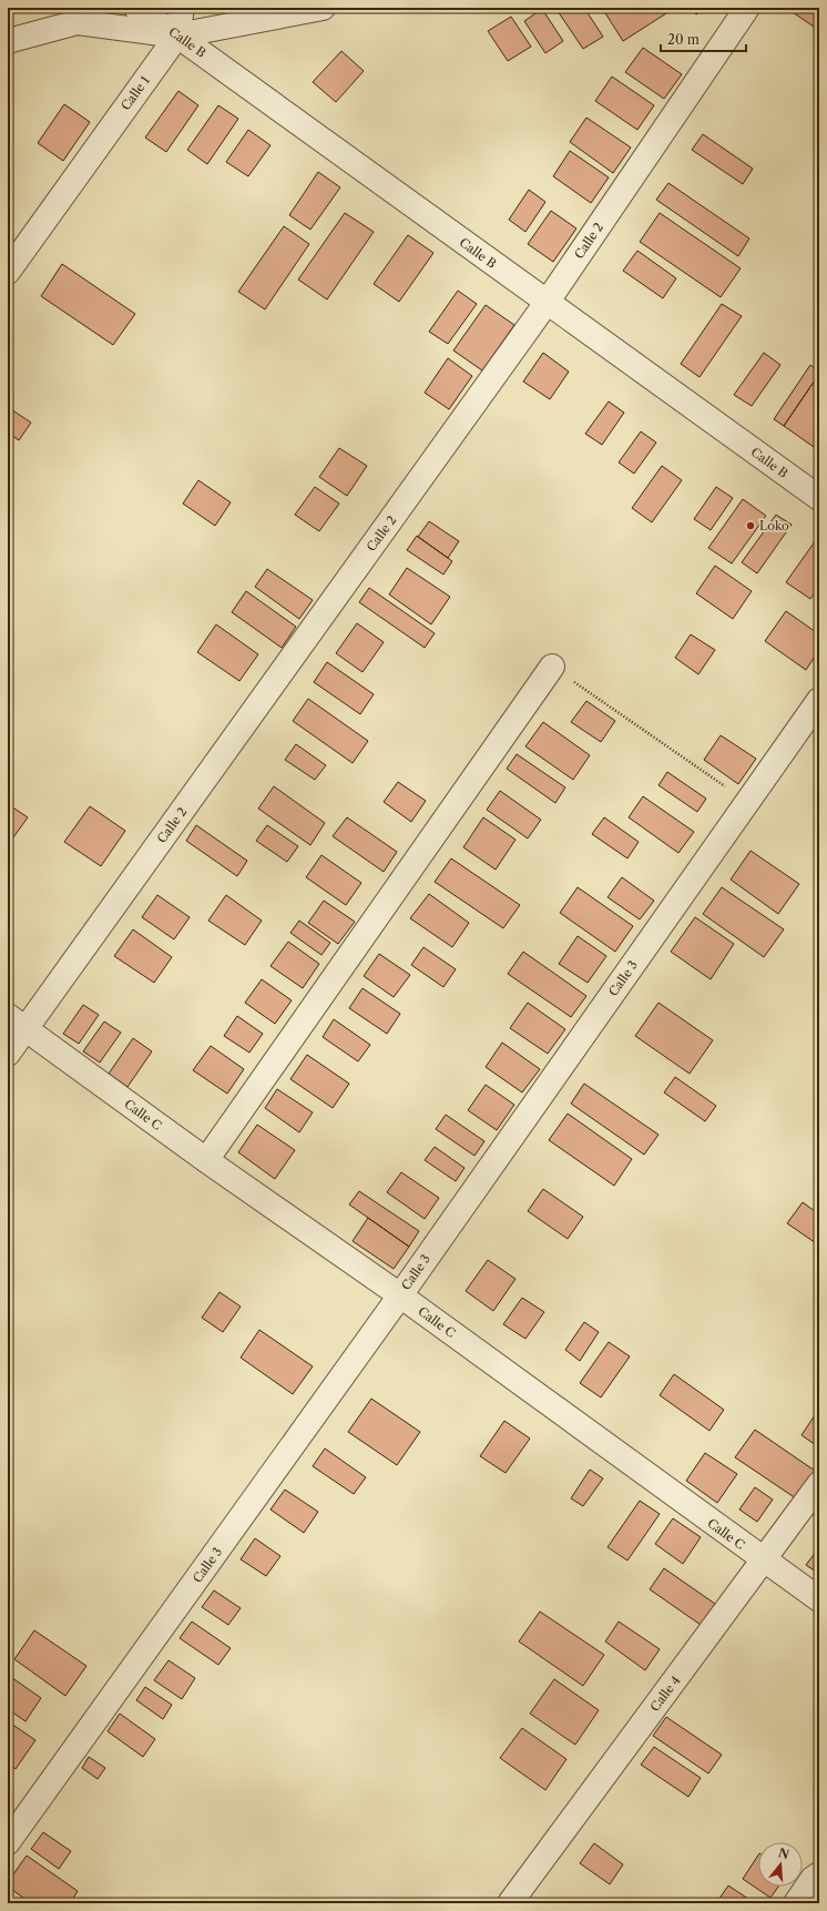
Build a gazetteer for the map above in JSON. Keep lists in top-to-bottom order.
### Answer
{
  "streets": {
    "street": [
      "Calle B",
      "Calle 1",
      "Calle 2",
      "Calle 3",
      "Calle C",
      "Calle 4"
    ]
  },
  "crossings": [
    ["Calle B", "Calle 1"],
    ["Calle B", "Calle 2"],
    ["Calle 2", "Calle C"],
    ["Calle 3", "Calle C"],
    ["Calle C", "Calle 4"]
  ],
  "places": ["Loko"],
  "scale_bar": "20 m",
  "north": "top"
}
